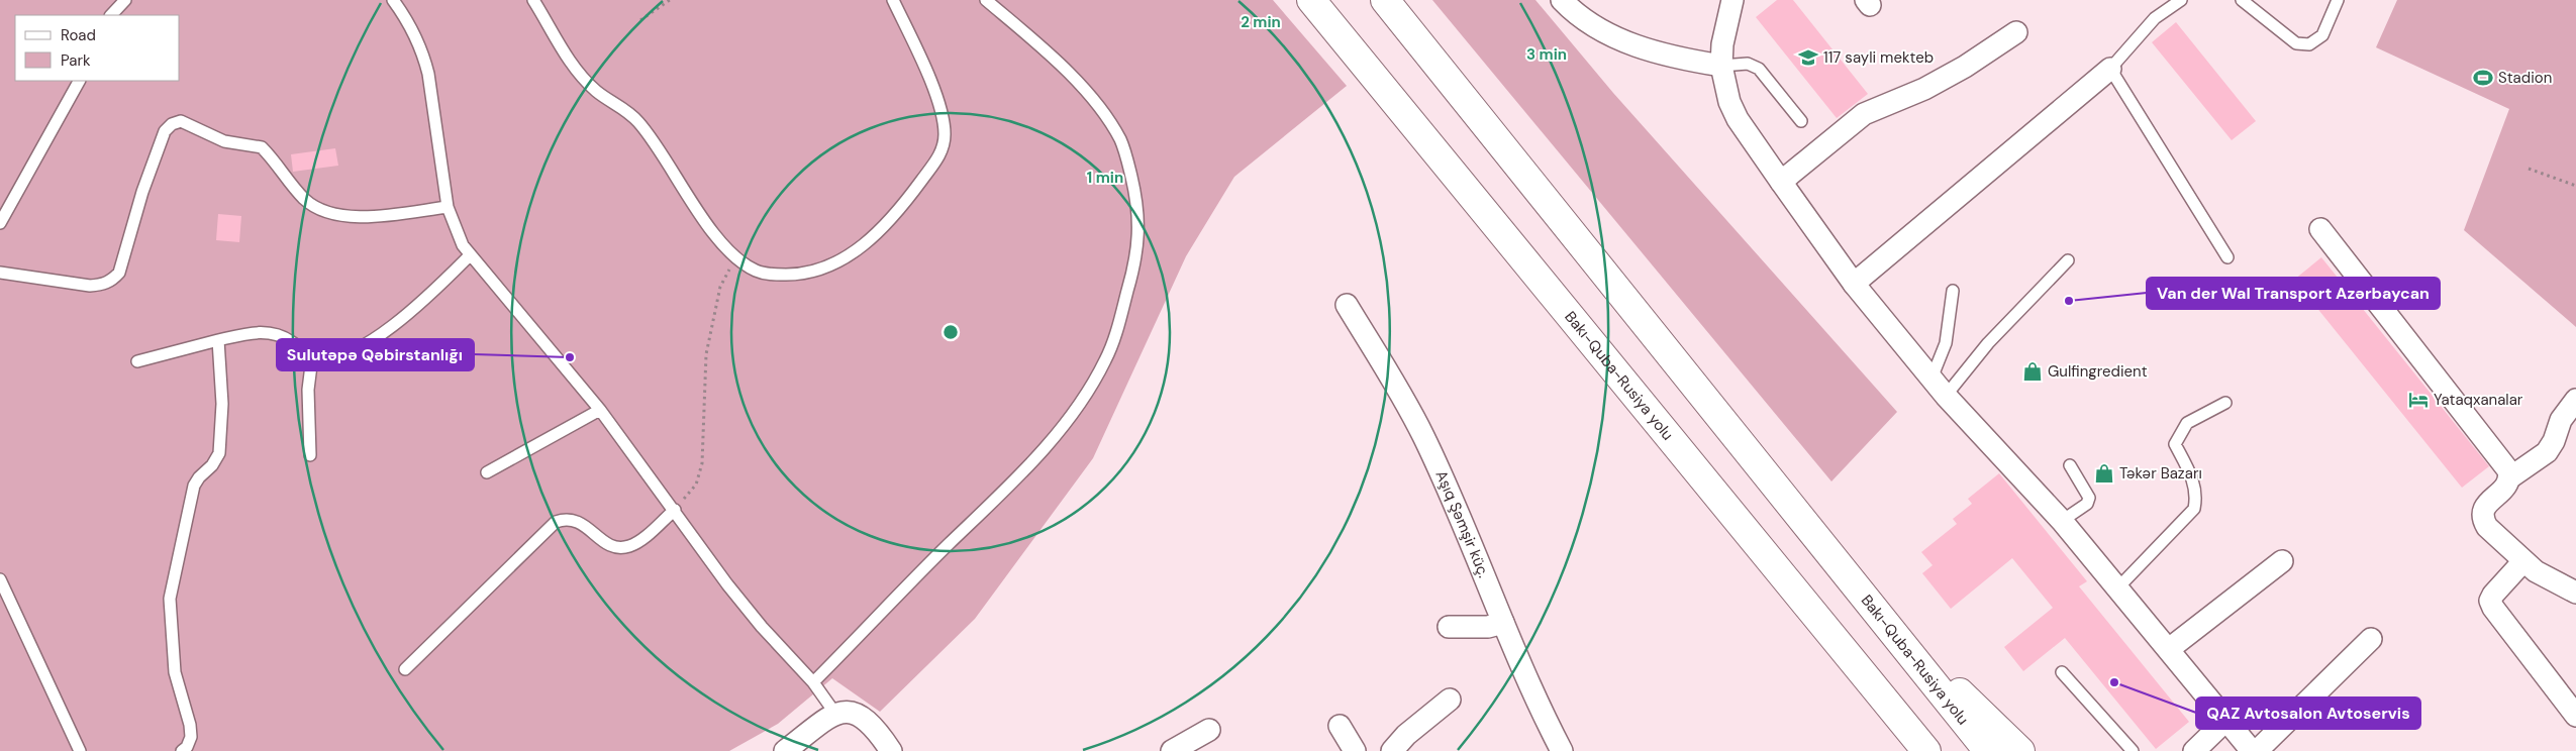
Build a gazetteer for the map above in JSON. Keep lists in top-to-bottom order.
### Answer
{
  "streets": {
    "highway": ["Bakı-Quba-Rusiya yolu"],
    "street": ["Aşıq Şəmşir küç."]
  },
  "places": {
    "school or university": ["117 sayli mekteb"],
    "sports": ["Stadion"],
    "other": ["Van der Wal Transport Azərbaycan", "Sulutəpə Qəbirstanlığı", "QAZ Avtosalon Avtoservis"],
    "shop": ["Gulfingredient", "Təkər Bazarı"],
    "hotel": ["Yataqxanalar"]
  },
  "legend": ["Road", "Park"],
  "rings": ["2 min", "3 min", "1 min"]
}
